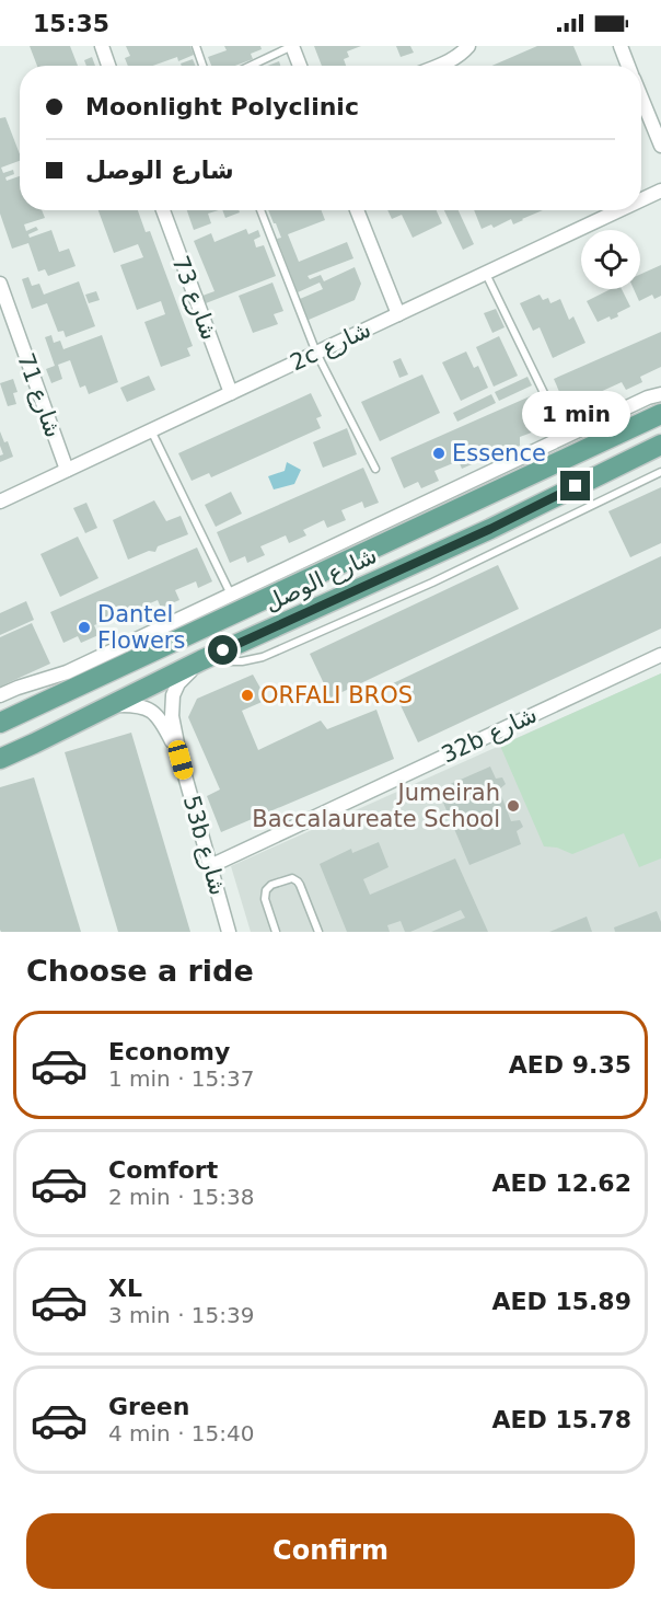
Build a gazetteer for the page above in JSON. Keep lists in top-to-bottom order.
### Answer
{
  "streets": {
    "main road": ["شارع الوصل"],
    "street": [
      "شارع 73",
      "2c شارع",
      "شارع 71",
      "32b شارع",
      "53b شارع"
    ]
  },
  "crossings": [
    ["شارع 73", "2c شارع"],
    ["2c شارع", "شارع 71"],
    ["شارع الوصل", "53b شارع"],
    ["32b شارع", "53b شارع"]
  ],
  "places": [
    "Essence",
    "Dantel Flowers",
    "ORFALI BROS",
    "Jumeirah Baccalaureate School"
  ],
  "page": {
    "status": "15:35",
    "banner": ["Moonlight Polyclinic", "شارع الوصل"],
    "bubble": "1 min",
    "heading": "Choose a ride",
    "list": [
      {
        "name": "Economy",
        "note": "1 min · 15:37",
        "value": "AED 9.35"
      },
      {
        "name": "Comfort",
        "note": "2 min · 15:38",
        "value": "AED 12.62"
      },
      {
        "name": "XL",
        "note": "3 min · 15:39",
        "value": "AED 15.89"
      },
      {
        "name": "Green",
        "note": "4 min · 15:40",
        "value": "AED 15.78"
      }
    ],
    "buttons": "Confirm"
  }
}
